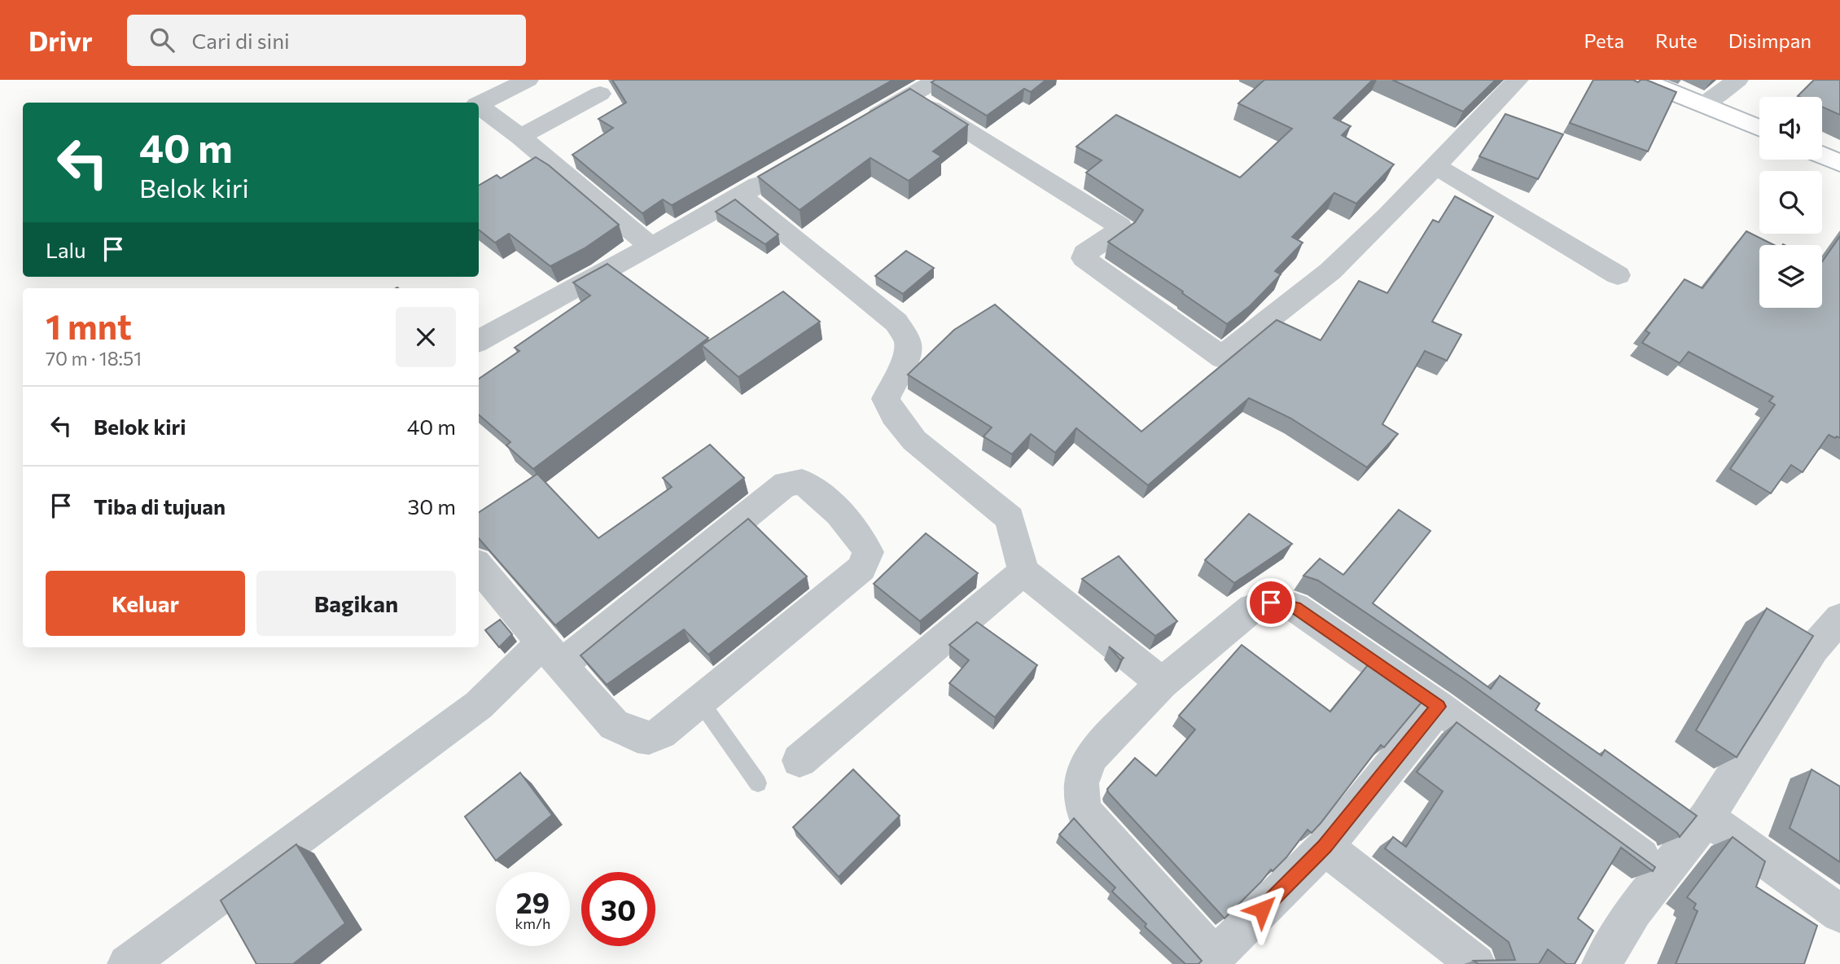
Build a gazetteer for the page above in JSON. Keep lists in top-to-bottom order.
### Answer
{
  "page": {
    "header": "Drivr",
    "search": "Cari di sini",
    "nav": ["Peta", "Rute", "Disimpan"],
    "turn": ["40 m", "Belok kiri"],
    "then": "Lalu",
    "heading": ["1 mnt", "70 m · 18:51"],
    "list": [
      {
        "name": "Belok kiri",
        "value": "40 m"
      },
      {
        "name": "Tiba di tujuan",
        "value": "30 m"
      }
    ],
    "buttons": ["Keluar", "Bagikan"],
    "speed": "29 km/h",
    "limit": "30"
  }
}
